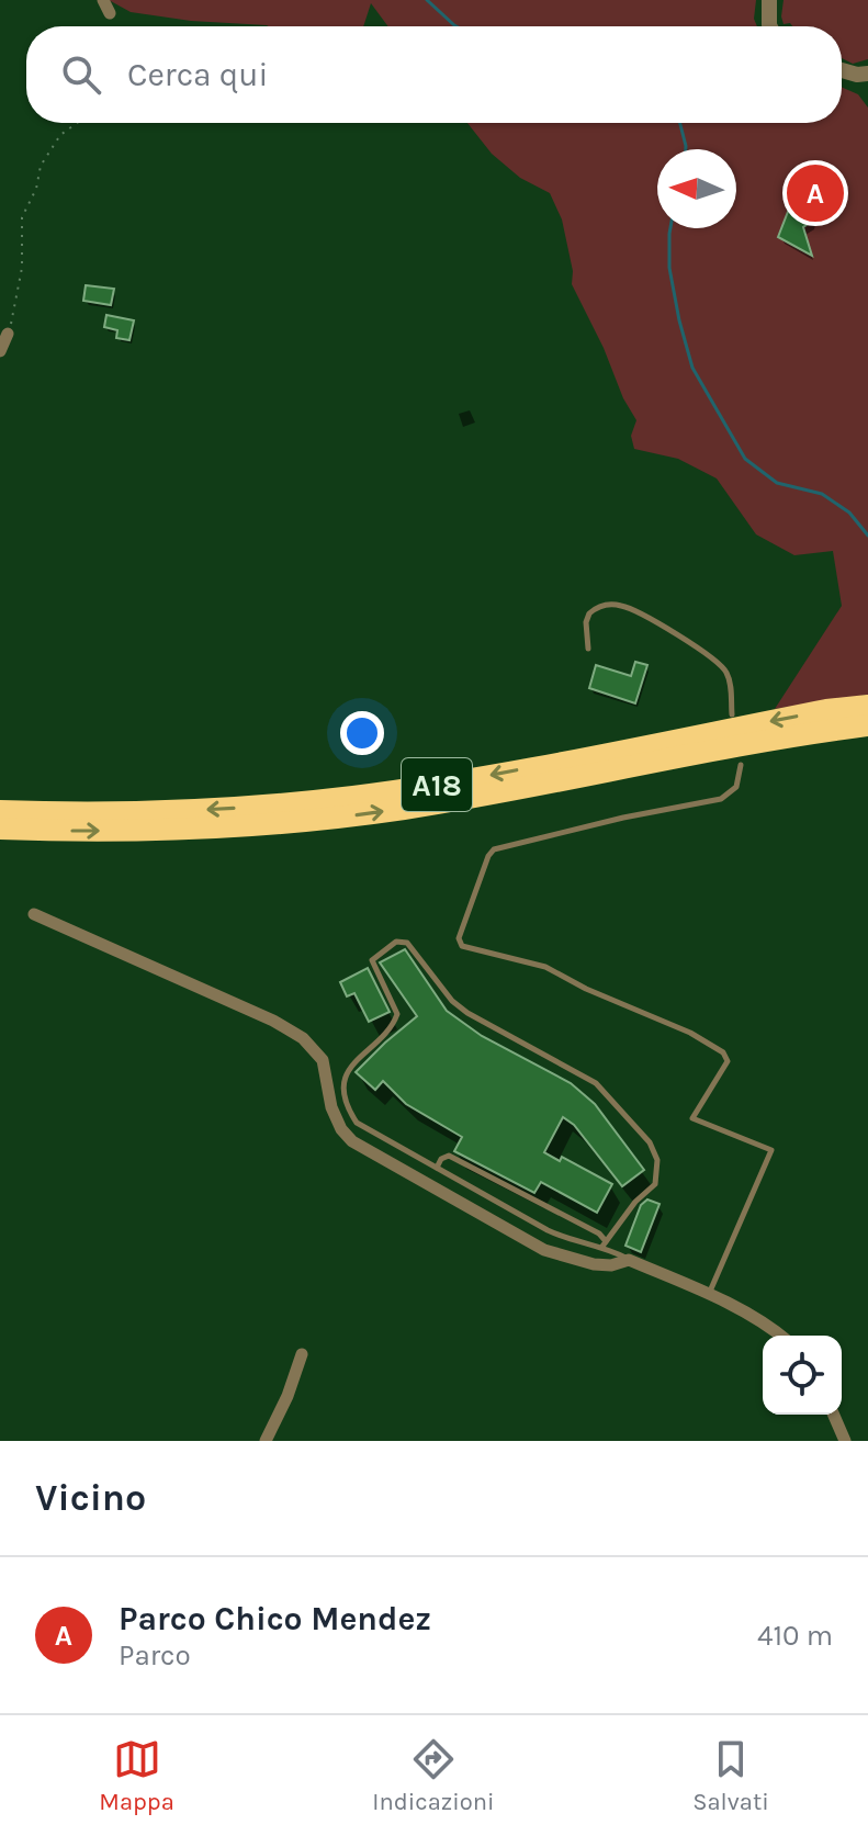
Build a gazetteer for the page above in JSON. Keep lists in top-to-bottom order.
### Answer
{
  "streets": {
    "highway": ["A18"]
  },
  "north": "left",
  "page": {
    "search": "Cerca qui",
    "pins": "A",
    "heading": "Vicino",
    "list": [
      {
        "mark": "A",
        "name": "Parco Chico Mendez",
        "note": "Parco",
        "value": "410 m"
      }
    ],
    "nav": ["Mappa", "Indicazioni", "Salvati"]
  }
}
